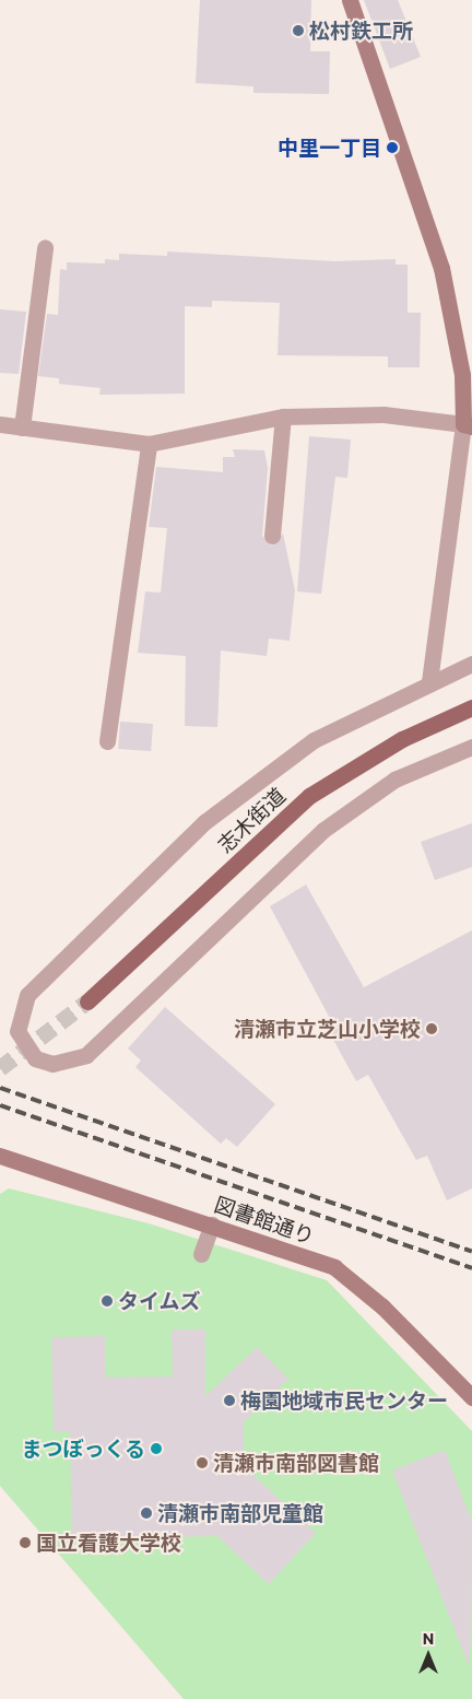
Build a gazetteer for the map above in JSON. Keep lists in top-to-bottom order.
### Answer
{
  "streets": {
    "main road": ["志木街道"],
    "street": ["図書館通り"]
  },
  "places": [
    "松村鉄工所",
    "中里一丁目",
    "清瀬市立芝山小学校",
    "タイムズ",
    "梅園地域市民センター",
    "まつぼっくる",
    "清瀬市南部図書館",
    "清瀬市南部児童館",
    "国立看護大学校"
  ],
  "north": "top"
}
